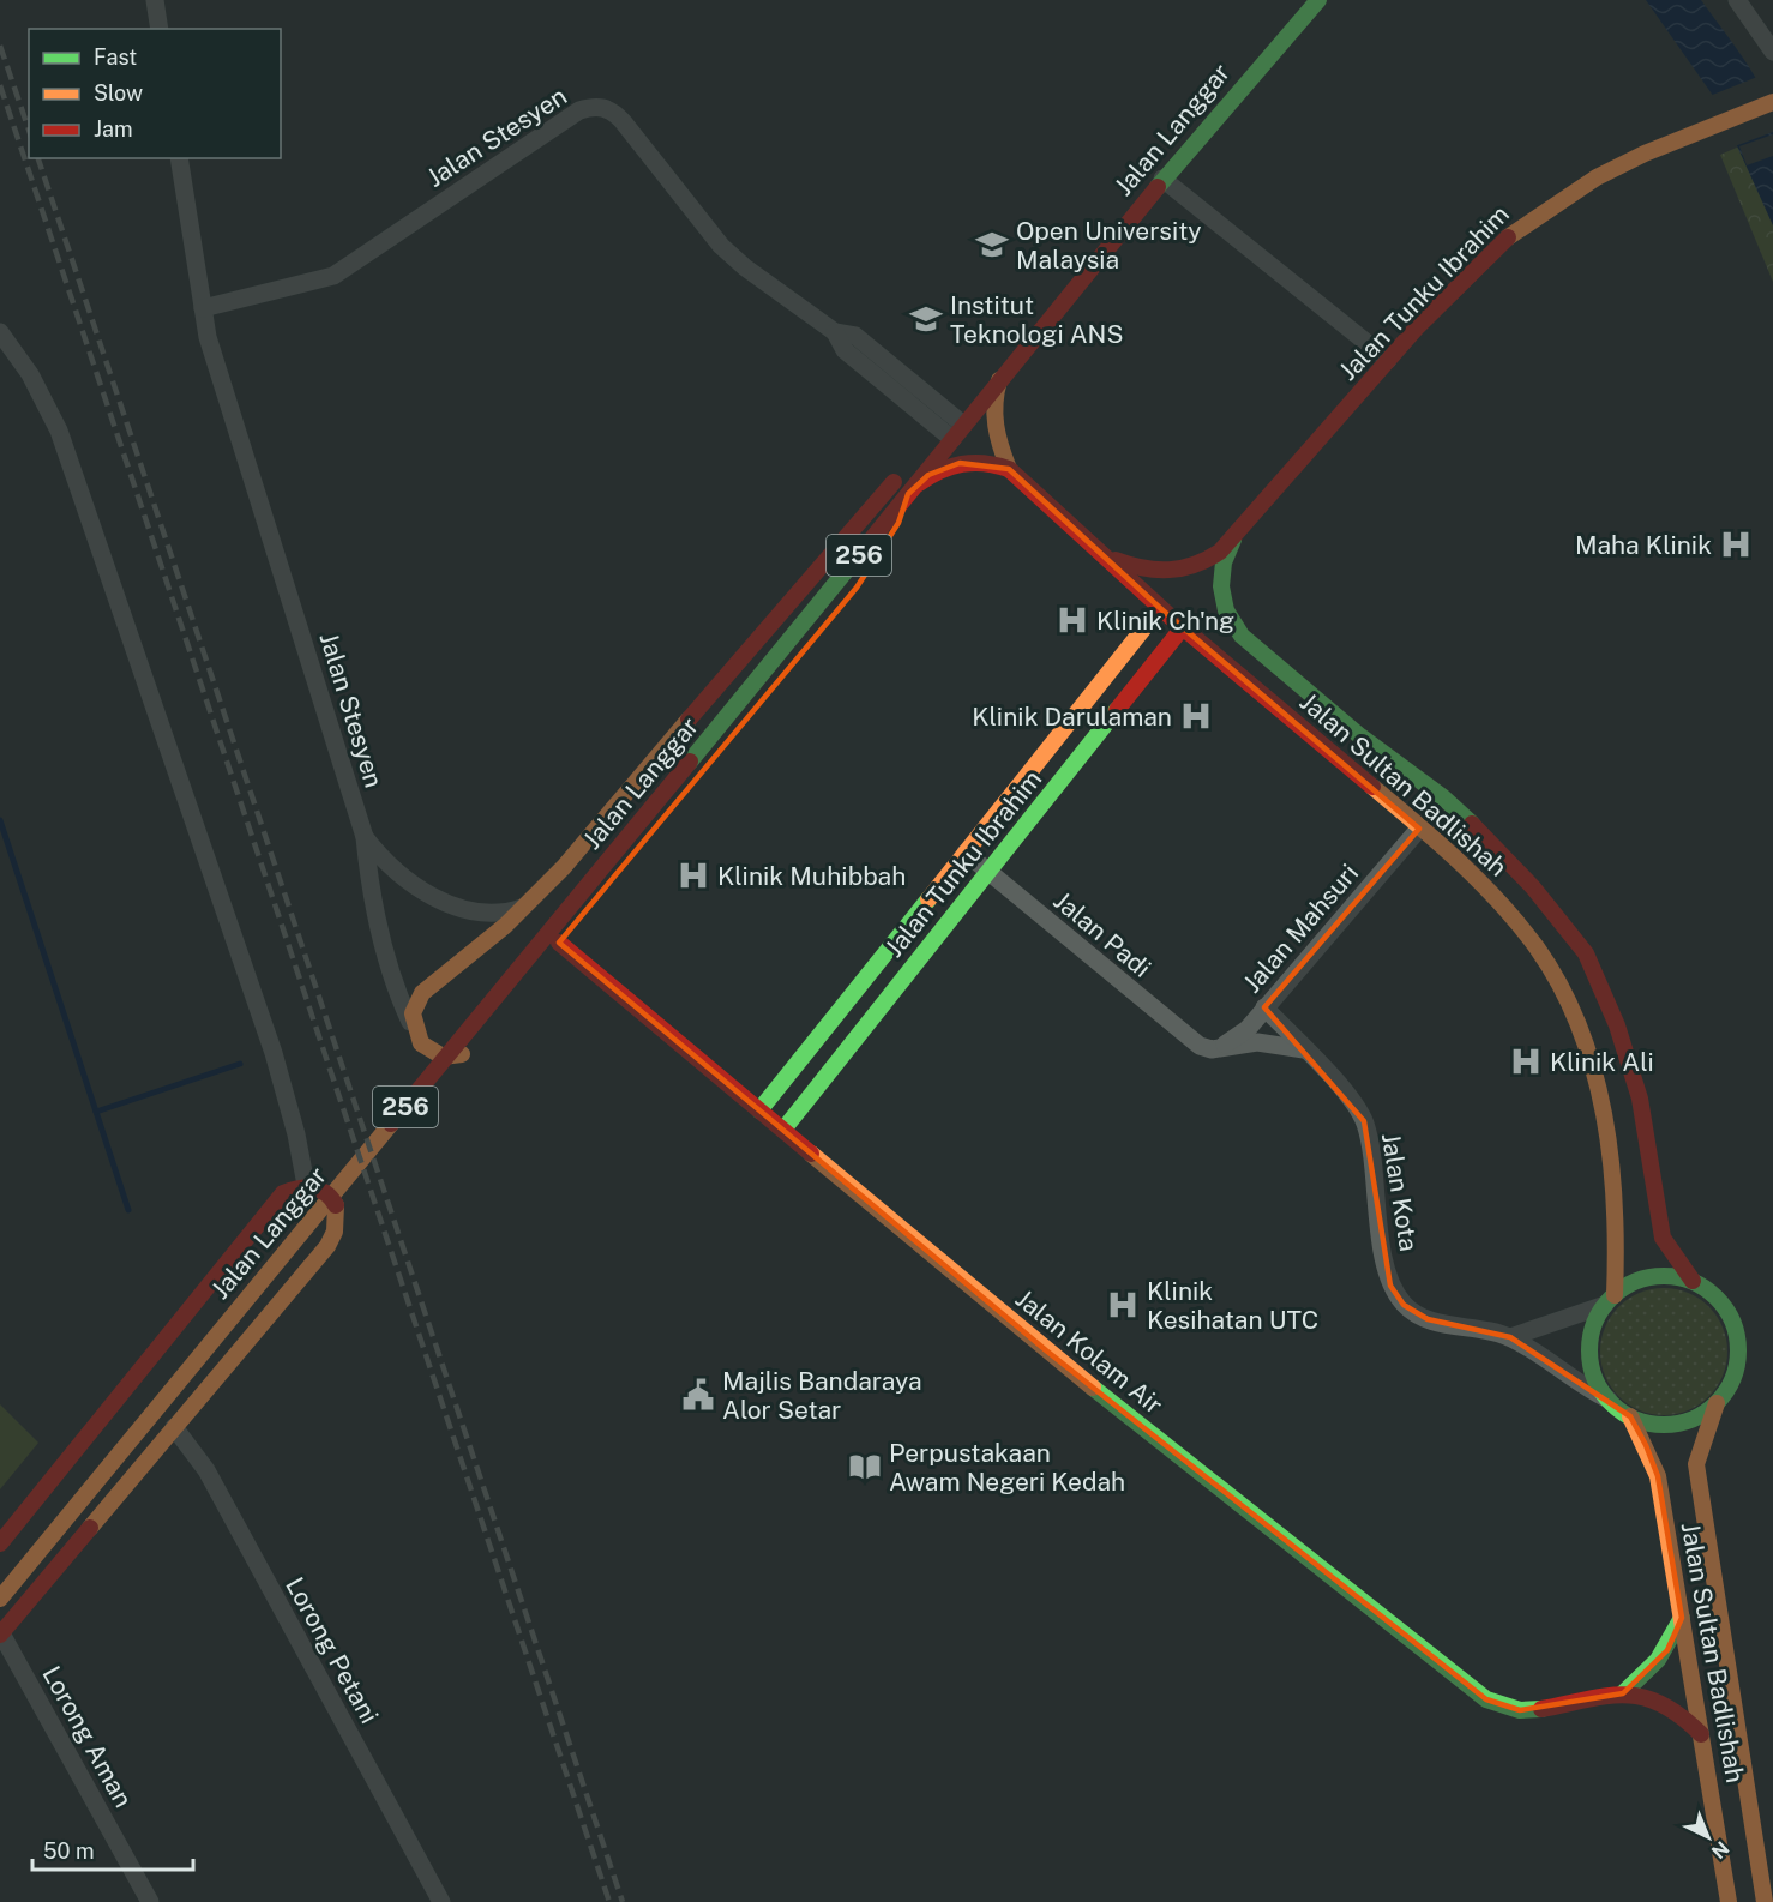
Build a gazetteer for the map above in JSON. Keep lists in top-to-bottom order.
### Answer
{
  "streets": {
    "main road": [
      "Jalan Langgar",
      "Jalan Tunku Ibrahim",
      "256",
      "Jalan Sultan Badlishah",
      "Jalan Kolam Air"
    ],
    "street": [
      "Jalan Stesyen",
      "Jalan Mahsuri",
      "Jalan Padi",
      "Jalan Kota",
      "Lorong Petani",
      "Lorong Aman"
    ]
  },
  "crossings": [
    ["Jalan Langgar", "Jalan Stesyen"],
    ["Jalan Tunku Ibrahim", "Jalan Sultan Badlishah"],
    ["Jalan Tunku Ibrahim", "Jalan Padi"],
    ["Jalan Tunku Ibrahim", "Jalan Kolam Air"],
    ["Jalan Sultan Badlishah", "Jalan Mahsuri"],
    ["Jalan Sultan Badlishah", "Jalan Kota"],
    ["Jalan Sultan Badlishah", "Jalan Kolam Air"],
    ["Jalan Mahsuri", "Jalan Padi"],
    ["Jalan Mahsuri", "Jalan Kota"]
  ],
  "places": {
    "school or university": ["Open University Malaysia", "Institut Teknologi ANS"],
    "hospital": [
      "Maha Klinik",
      "Klinik Ch'ng",
      "Klinik Darulaman",
      "Klinik Muhibbah",
      "Klinik Ali",
      "Klinik Kesihatan UTC"
    ],
    "public building": ["Majlis Bandaraya Alor Setar"],
    "library": ["Perpustakaan Awam Negeri Kedah"]
  },
  "legend": ["Fast", "Slow", "Jam"],
  "scale_bar": "50 m",
  "north": "bottom right"
}
